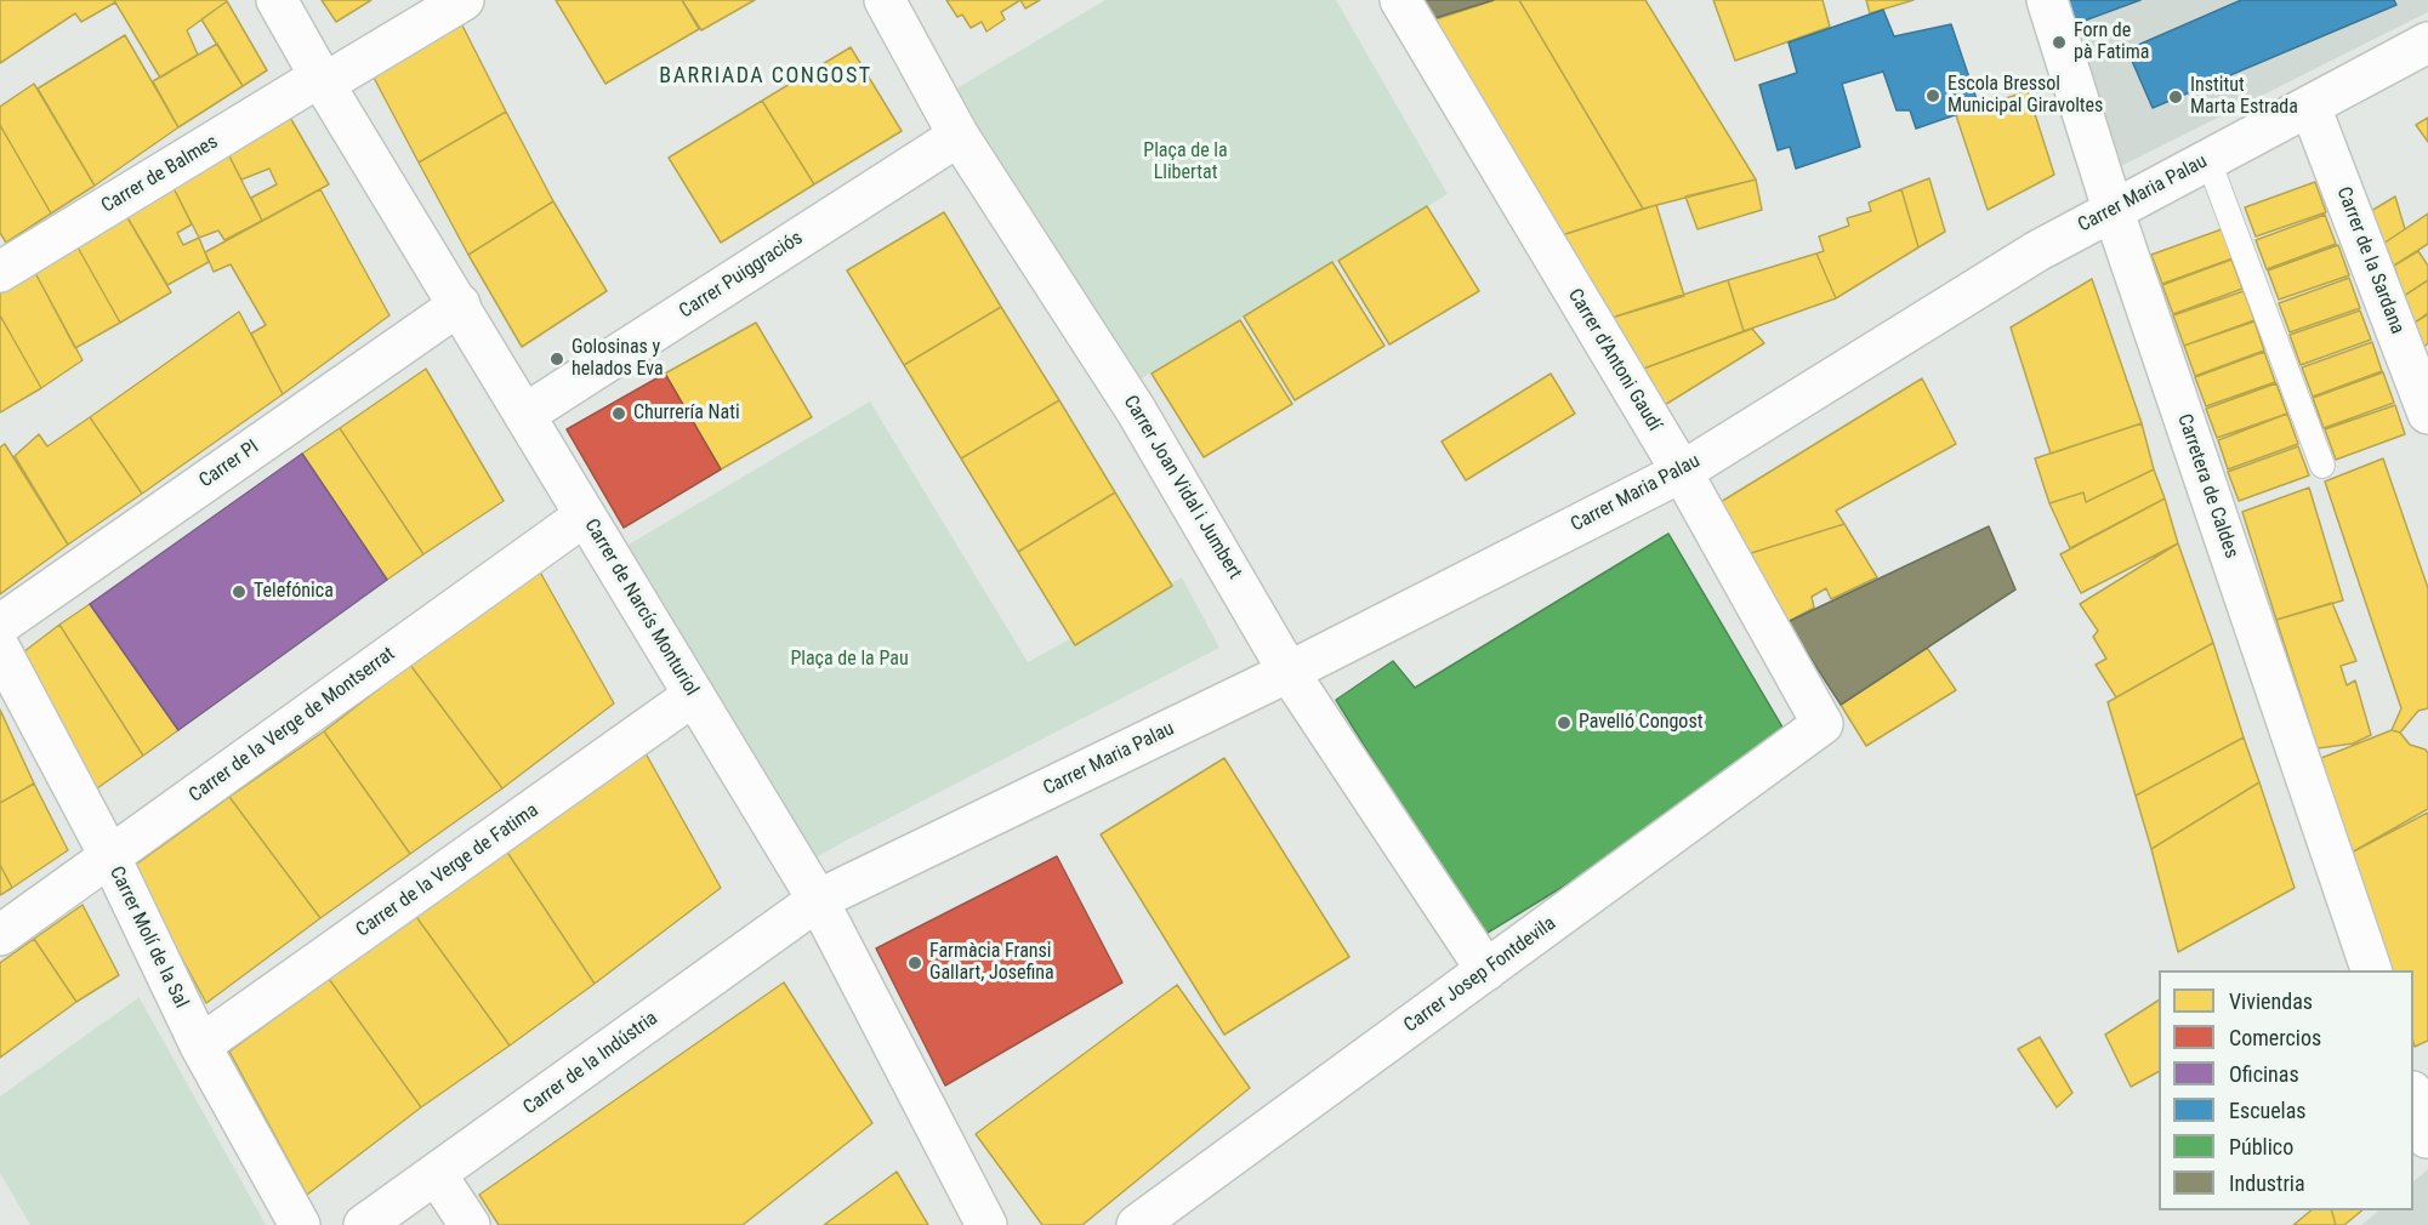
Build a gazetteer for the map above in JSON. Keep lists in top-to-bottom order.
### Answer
{
  "streets": {
    "street": [
      "Carrer de Balmes",
      "Carrer Maria Palau",
      "Carrer de la Sardana",
      "Carrer Puiggraciós",
      "Carrer d'Antoni Gaudí",
      "Carrer PI",
      "Carretera de Caldes",
      "Carrer Joan Vidal i Jumbert",
      "Carrer de Narcís Monturiol",
      "Carrer de la Verge de Montserrat",
      "Carrer de la Verge de Fatima",
      "Carrer Molí de la Sal",
      "Carrer Josep Fontdevila",
      "Carrer de la Indústria"
    ]
  },
  "crossings": [
    ["Carrer de Balmes", "Carrer de Narcís Monturiol"],
    ["Carrer Maria Palau", "Carrer de la Sardana"],
    ["Carrer Maria Palau", "Carrer d'Antoni Gaudí"],
    ["Carrer Maria Palau", "Carretera de Caldes"],
    ["Carrer Maria Palau", "Carrer Joan Vidal i Jumbert"],
    ["Carrer Maria Palau", "Carrer de Narcís Monturiol"],
    ["Carrer Maria Palau", "Carrer de la Indústria"],
    ["Carrer Puiggraciós", "Carrer Joan Vidal i Jumbert"],
    ["Carrer Puiggraciós", "Carrer de Narcís Monturiol"],
    ["Carrer d'Antoni Gaudí", "Carrer Josep Fontdevila"],
    ["Carrer PI", "Carrer de Narcís Monturiol"],
    ["Carrer Joan Vidal i Jumbert", "Carrer Josep Fontdevila"],
    ["Carrer de Narcís Monturiol", "Carrer de la Verge de Montserrat"],
    ["Carrer de Narcís Monturiol", "Carrer de la Verge de Fatima"],
    ["Carrer de Narcís Monturiol", "Carrer de la Indústria"],
    ["Carrer de la Verge de Montserrat", "Carrer Molí de la Sal"],
    ["Carrer de la Verge de Fatima", "Carrer Molí de la Sal"]
  ],
  "districts": ["BARRIADA CONGOST"],
  "parks": ["Plaça de la Llibertat", "Plaça de la Pau"],
  "places": [
    "Forn de pà Fatima",
    "Escola Bressol Municipal Giravoltes",
    "Institut Marta Estrada",
    "Golosinas y helados Eva",
    "Churrería Nati",
    "Telefónica",
    "Pavelló Congost",
    "Farmàcia Fransi Gallart, Josefina"
  ],
  "legend": [
    "Viviendas",
    "Comercios",
    "Oficinas",
    "Escuelas",
    "Público",
    "Industria"
  ]
}
